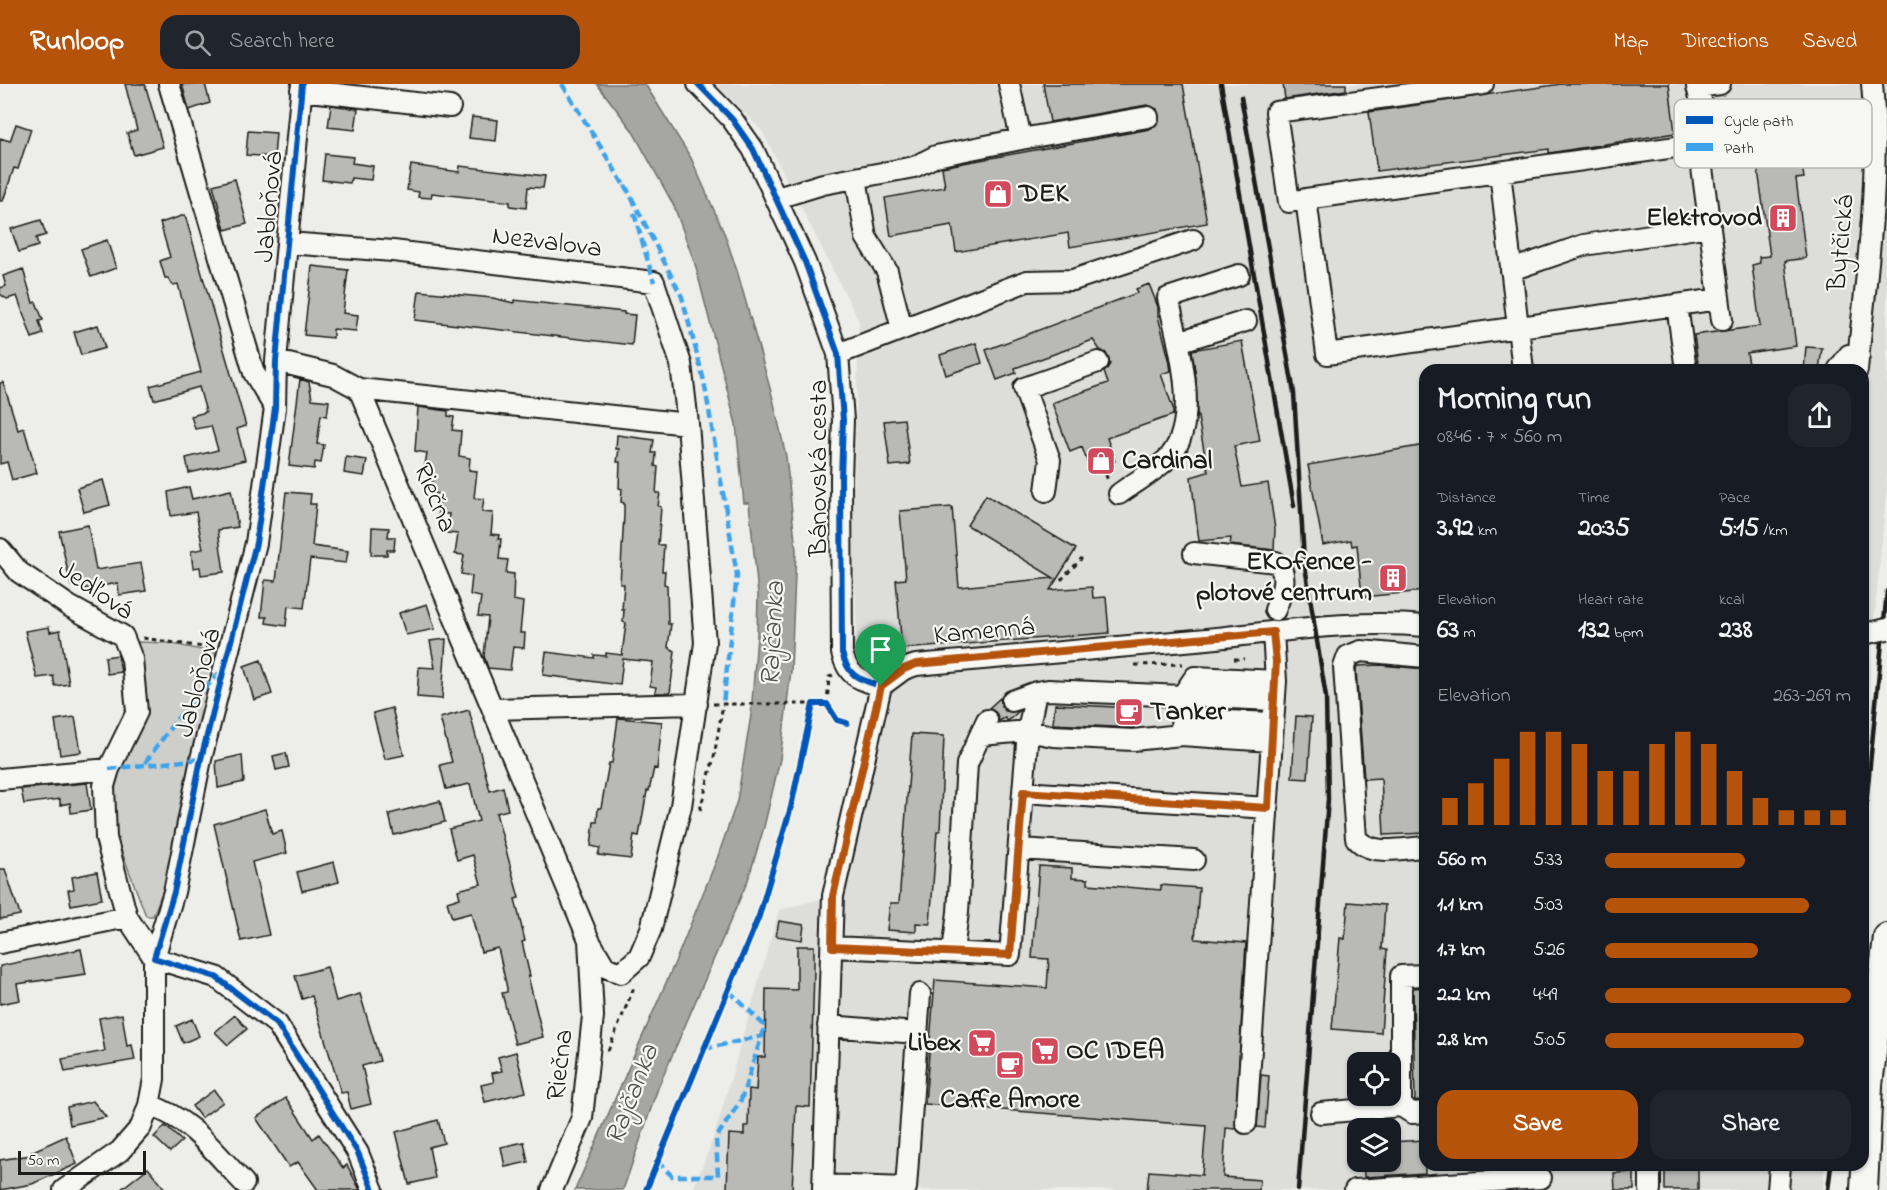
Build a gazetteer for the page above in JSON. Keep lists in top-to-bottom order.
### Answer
{
  "streets": {
    "street": [
      "Jabloňová",
      "Nezvalova",
      "Bytčická",
      "Bánovská cesta",
      "Riečna",
      "Jedľová",
      "Kamenná"
    ]
  },
  "crossings": [
    ["Jabloňová", "Nezvalova"],
    ["Jabloňová", "Jedľová"],
    ["Nezvalova", "Riečna"],
    ["Bánovská cesta", "Kamenná"]
  ],
  "water": ["Rajčanka"],
  "places": {
    "shop": ["DEK", "Cardinal"],
    "building": ["Elektrovod", "EKOfence - plotové centrum"],
    "cafe": ["Tanker", "Caffe Amore"],
    "supermarket": ["Libex", "OC IDEA"]
  },
  "legend": ["Cycle path", "Path"],
  "scale_bar": "50 m",
  "page": {
    "header": "Runloop",
    "search": "Search here",
    "nav": ["Map", "Directions", "Saved"],
    "heading": ["Morning run", "08:46 · 7 × 560 m"],
    "stats": [
      ["Distance", "3.92 km"],
      ["Time", "20:35"],
      ["Pace", "5:15 /km"],
      ["Elevation", "63 m"],
      ["Heart rate", "132 bpm"],
      ["kcal", "238"]
    ],
    "chart": ["Elevation", "263–269 m"],
    "list": [
      {
        "name": "560 m",
        "note": "5:33"
      },
      {
        "name": "1.1 km",
        "note": "5:03"
      },
      {
        "name": "1.7 km",
        "note": "5:26"
      },
      {
        "name": "2.2 km",
        "note": "4:49"
      },
      {
        "name": "2.8 km",
        "note": "5:05"
      }
    ],
    "buttons": ["Save", "Share"],
    "scale": "50 m"
  }
}
